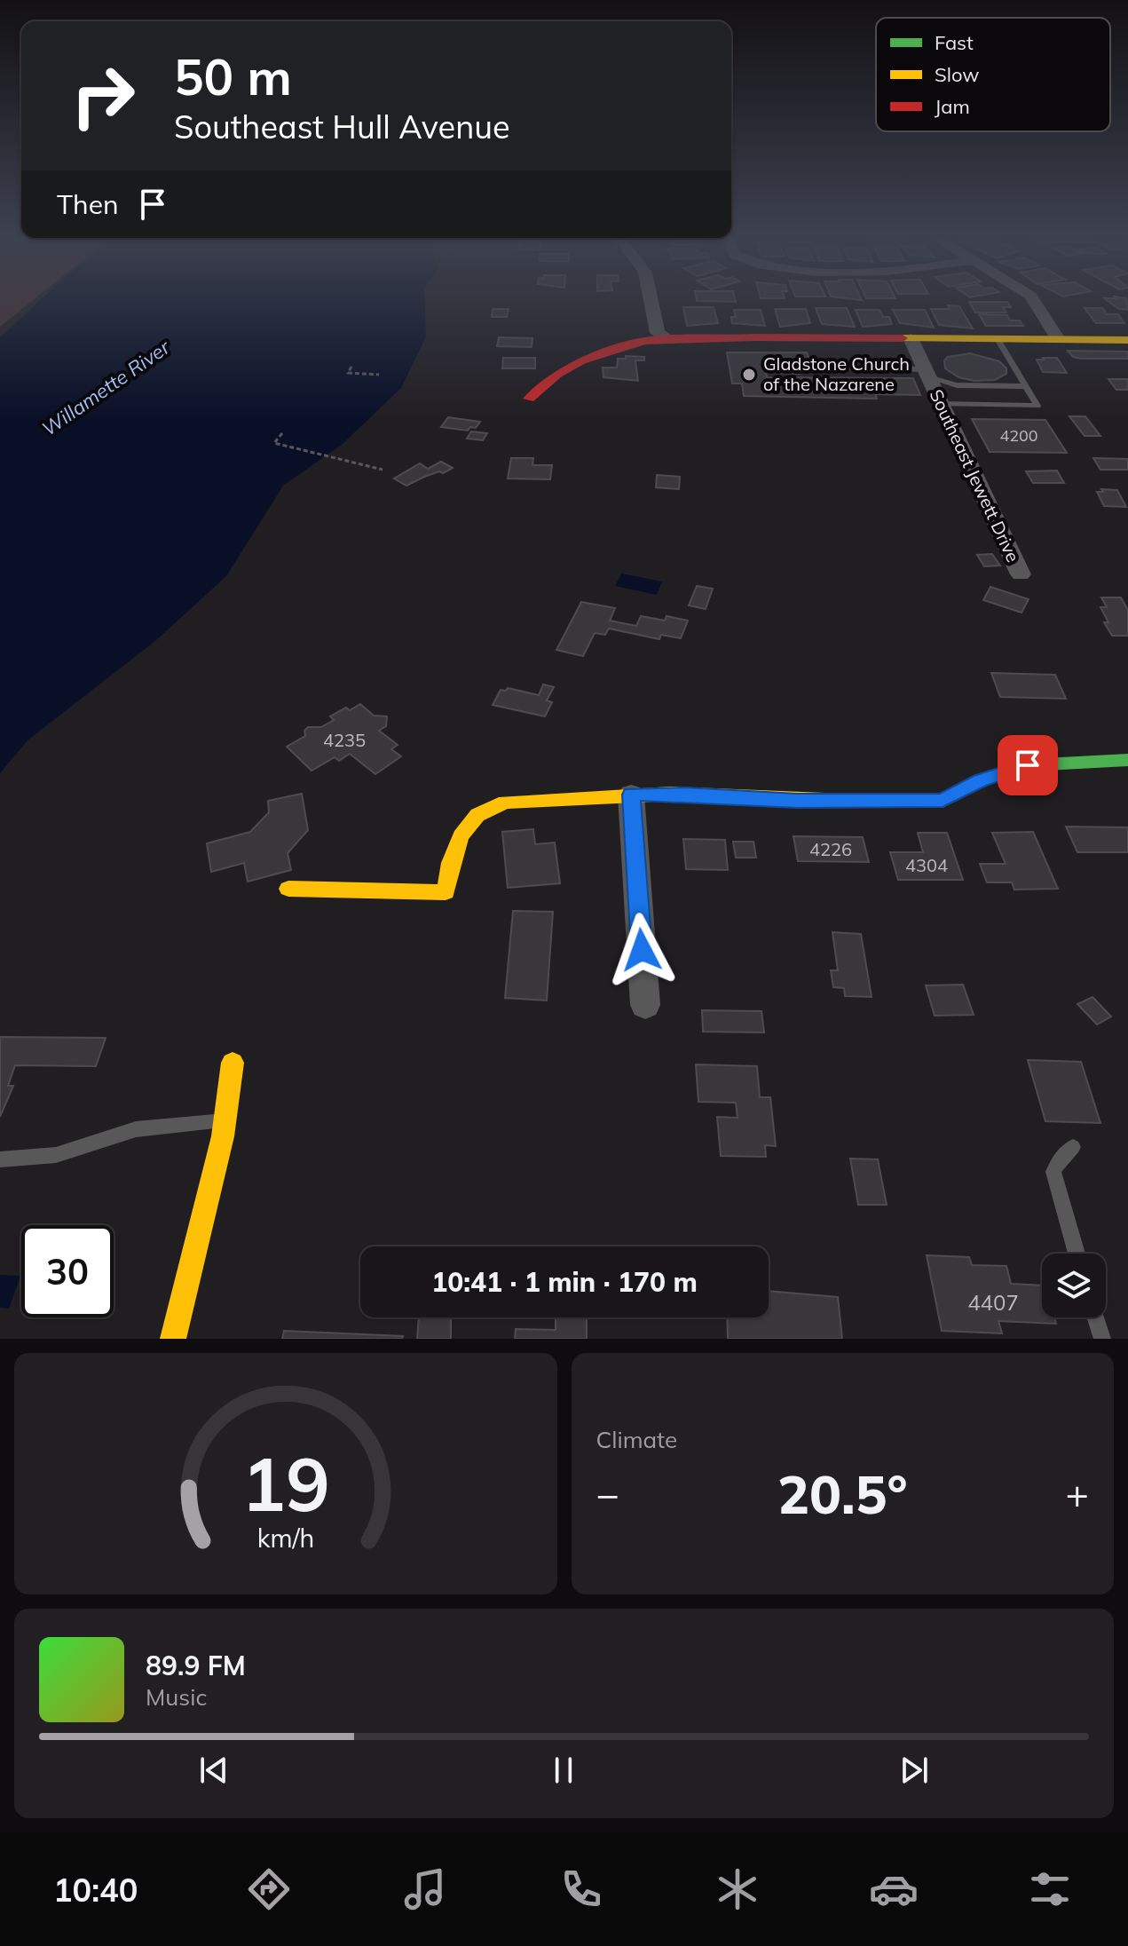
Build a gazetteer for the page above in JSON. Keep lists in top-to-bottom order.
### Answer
{
  "streets": {
    "street": ["Southeast Jewett Drive"]
  },
  "water": ["Willamette River"],
  "places": ["Gladstone Church of the Nazarene"],
  "house_numbers": [
    "4200",
    "4235",
    "4226",
    "4304",
    "4407"
  ],
  "legend": ["Fast", "Slow", "Jam"],
  "page": {
    "turn": ["50 m", "Southeast Hull Avenue"],
    "then": "Then",
    "limit": "30",
    "trip": "10:41 · 1 min · 170 m",
    "tile": "Climate",
    "heat": ["−", "20.5°", "+"],
    "song": ["89.9 FM", "Music"],
    "tabs": "10:40",
    "gauge": ["19", "km/h"]
  }
}
